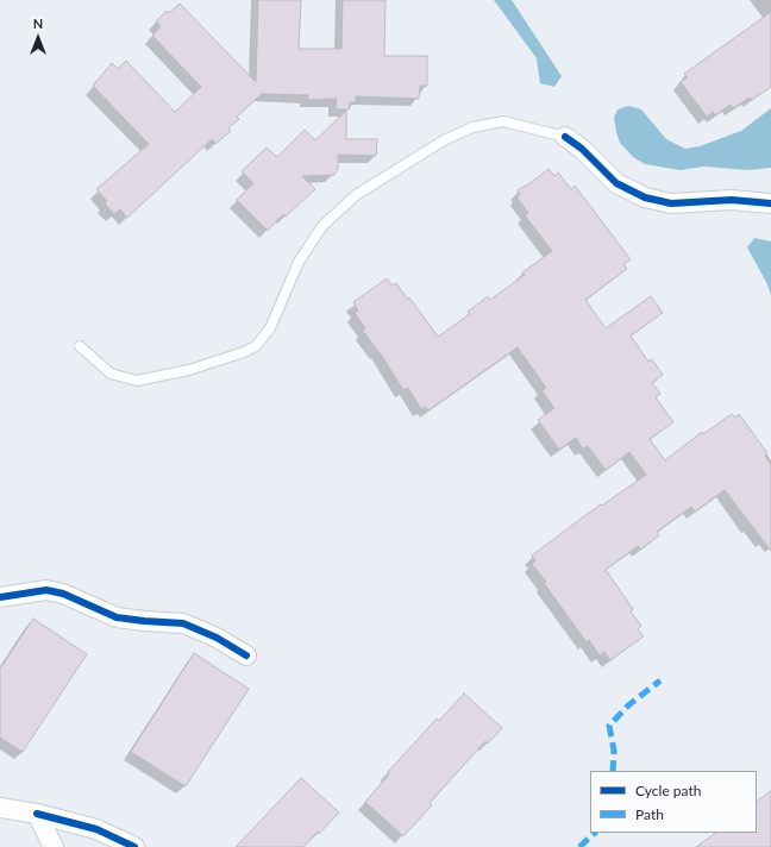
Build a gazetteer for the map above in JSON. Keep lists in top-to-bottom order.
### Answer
{
  "legend": ["Cycle path", "Path"],
  "north": "top"
}
